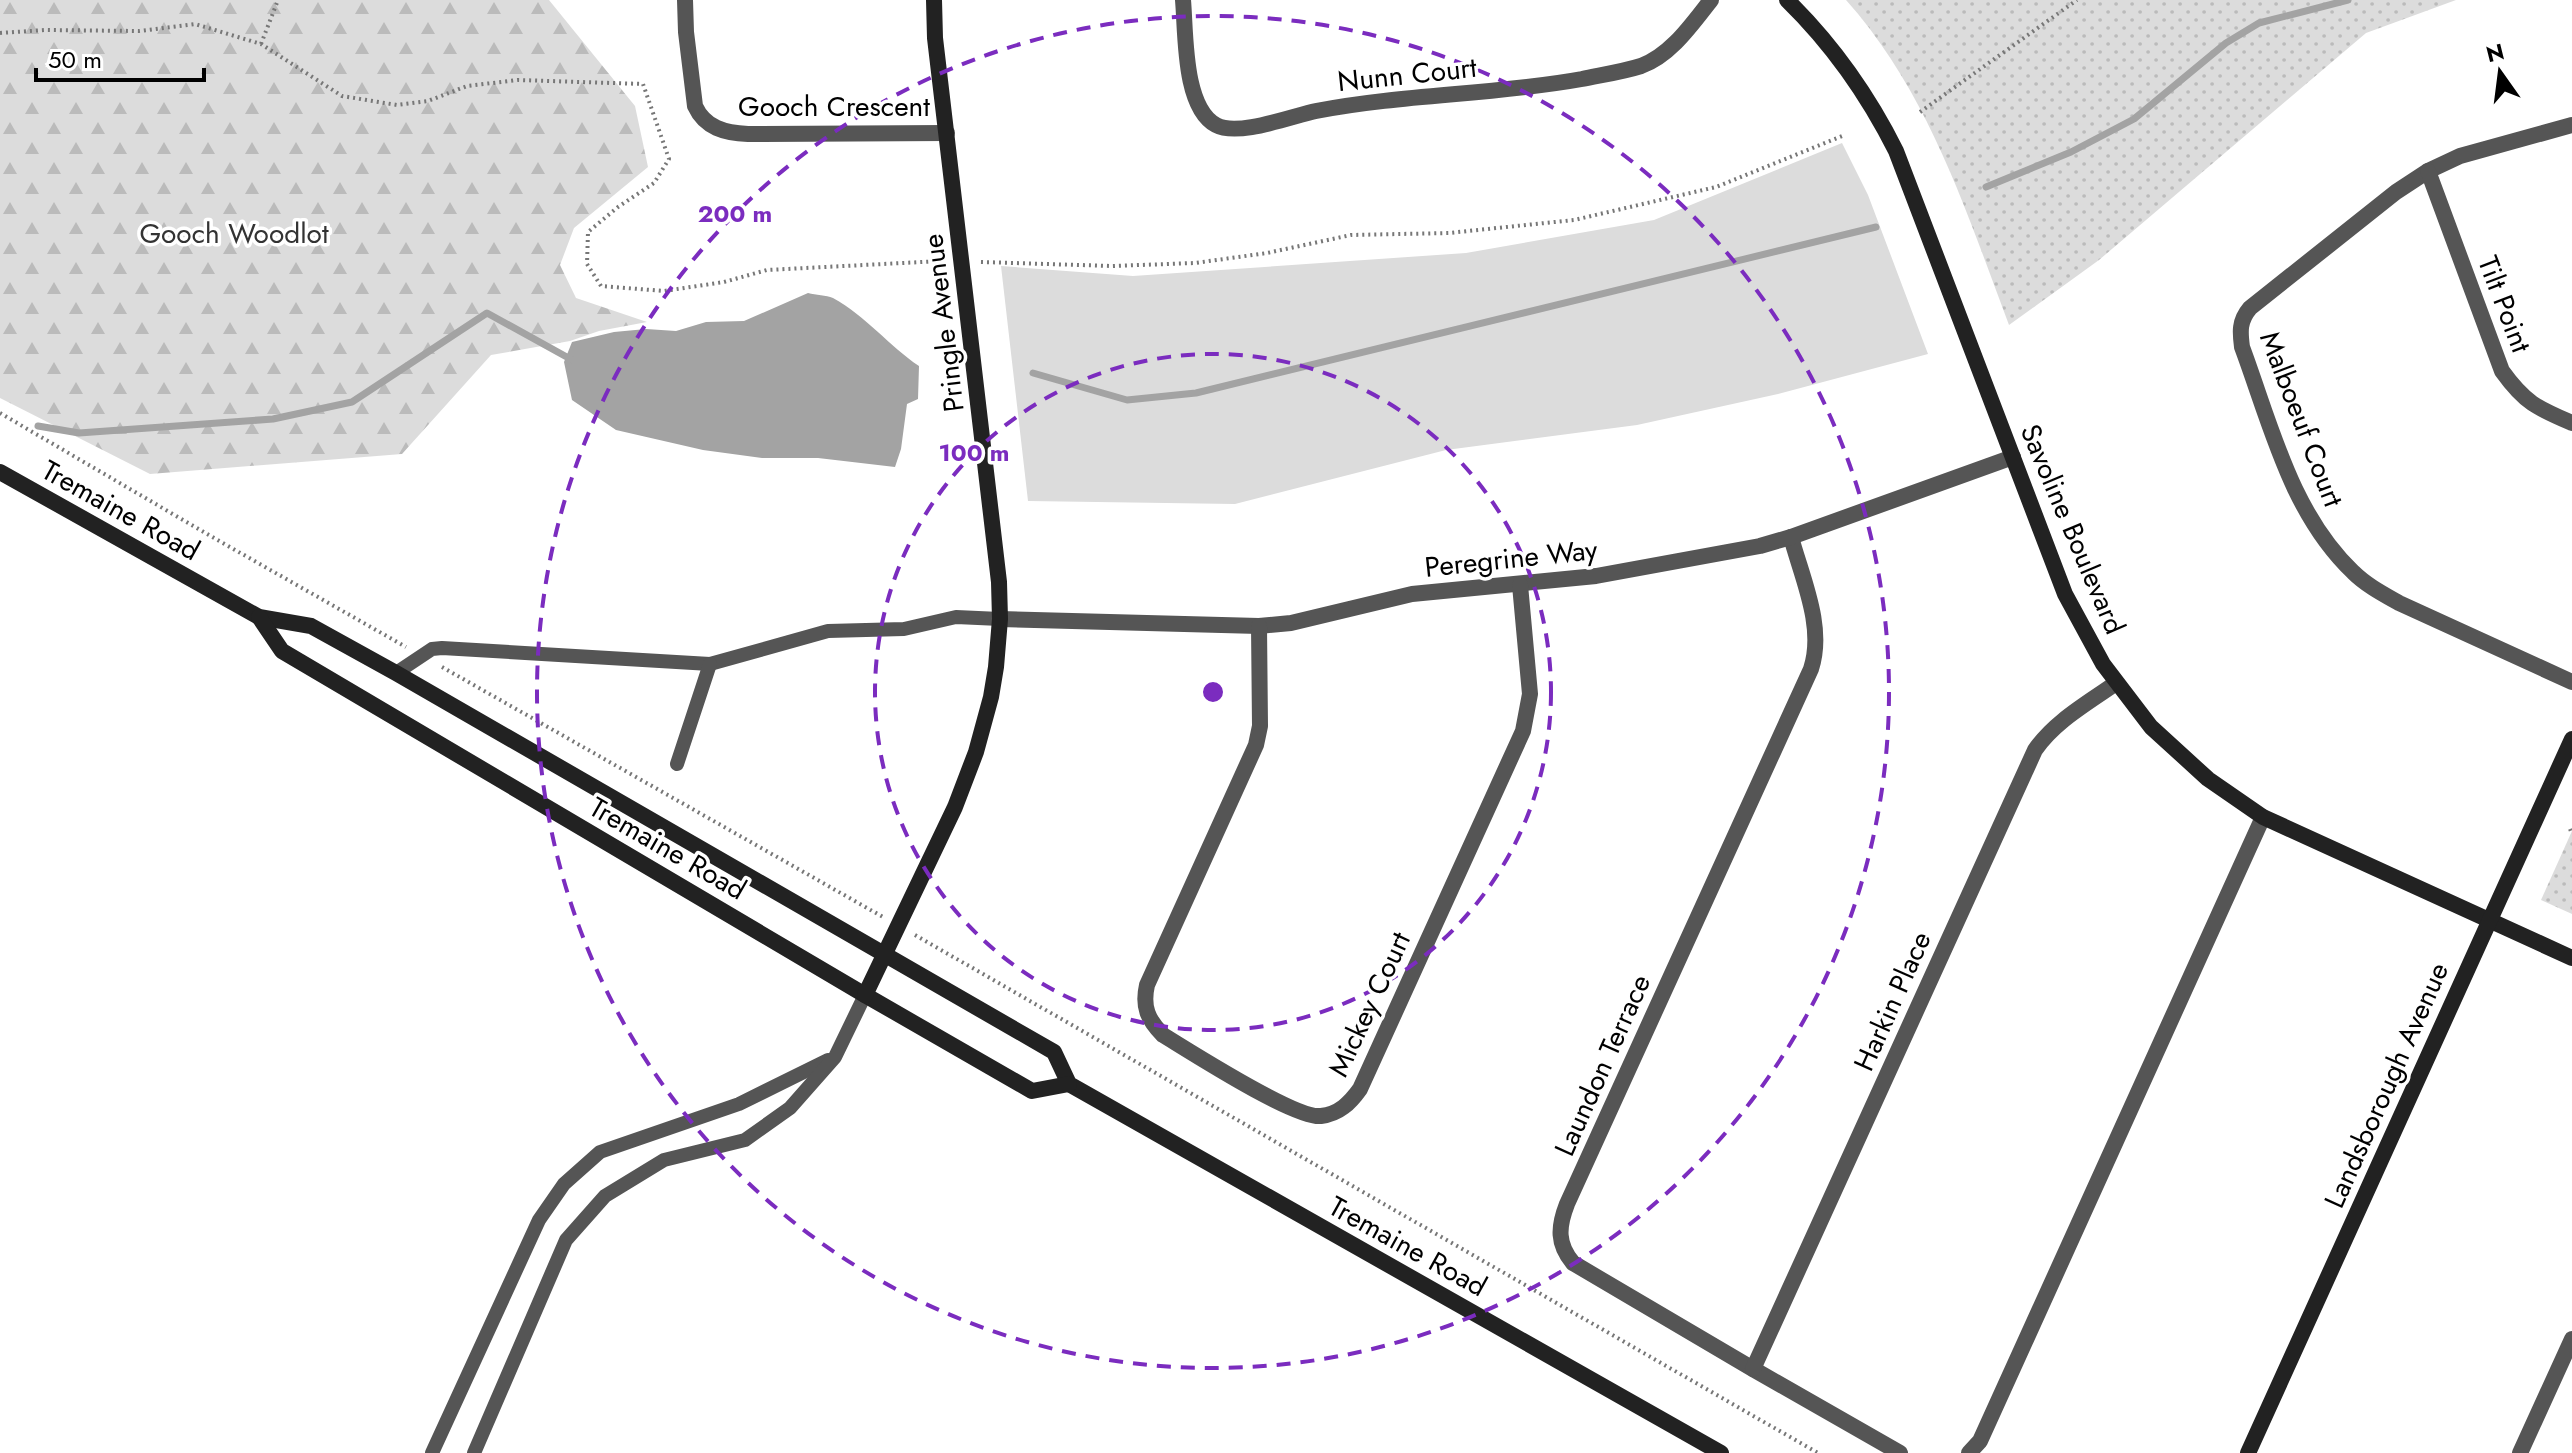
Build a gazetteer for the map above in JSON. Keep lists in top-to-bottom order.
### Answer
{
  "streets": {
    "street": [
      "Nunn Court",
      "Gooch Crescent",
      "Tilt Point",
      "Pringle Avenue",
      "Malboeuf Court",
      "Tremaine Road",
      "Savoline Boulevard",
      "Peregrine Way",
      "Harkin Place",
      "Mickey Court",
      "Laundon Terrace",
      "Landsborough Avenue"
    ]
  },
  "crossings": [
    ["Gooch Crescent", "Pringle Avenue"],
    ["Tilt Point", "Malboeuf Court"],
    ["Pringle Avenue", "Tremaine Road"],
    ["Pringle Avenue", "Peregrine Way"],
    ["Savoline Boulevard", "Peregrine Way"],
    ["Savoline Boulevard", "Harkin Place"],
    ["Savoline Boulevard", "Landsborough Avenue"],
    ["Peregrine Way", "Mickey Court"],
    ["Peregrine Way", "Laundon Terrace"],
    ["Harkin Place", "Laundon Terrace"]
  ],
  "parks": ["Gooch Woodlot"],
  "scale_bar": "50 m",
  "north": "top",
  "rings": ["200 m", "100 m"]
}
